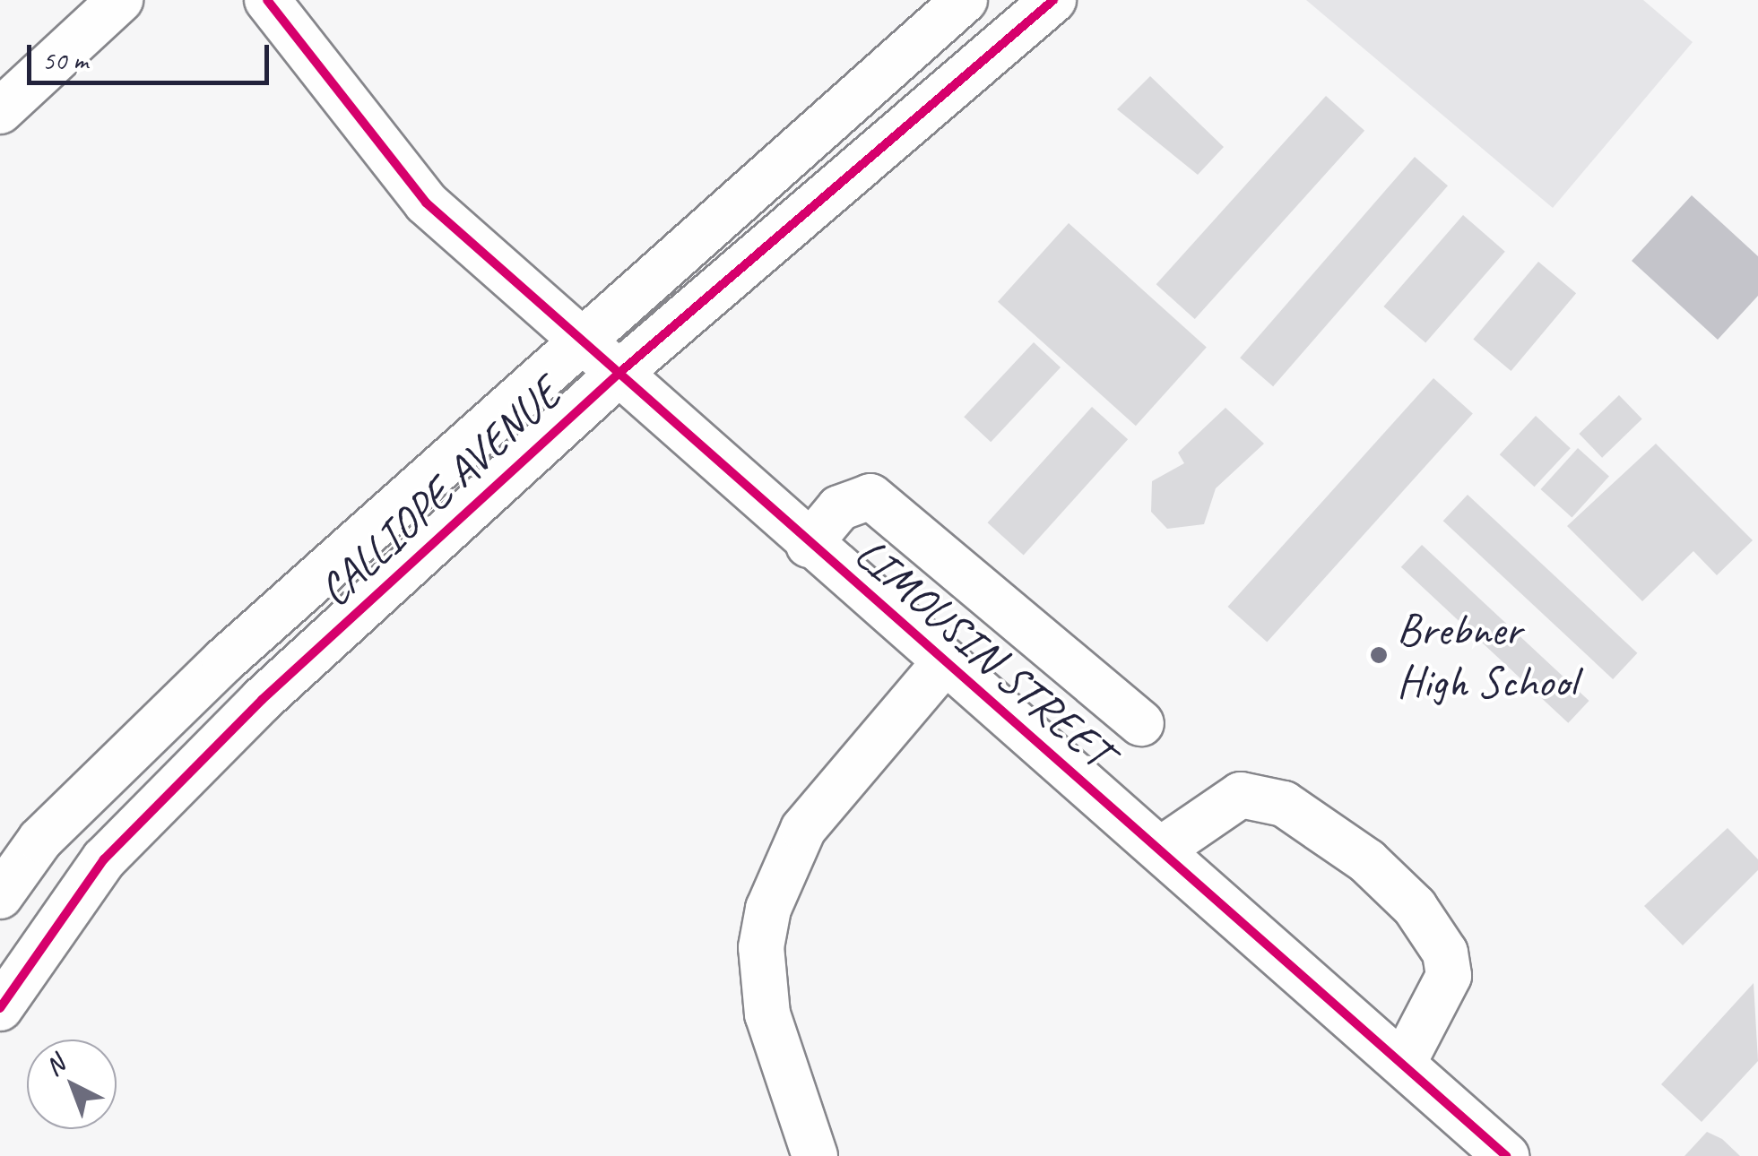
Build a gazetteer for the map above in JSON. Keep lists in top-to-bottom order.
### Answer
{
  "streets": {
    "street": ["CALLIOPE AVENUE", "LIMOUSIN STREET"]
  },
  "crossings": [
    ["CALLIOPE AVENUE", "LIMOUSIN STREET"]
  ],
  "places": ["Brebner High School"],
  "scale_bar": "50 m",
  "north": "top left"
}
